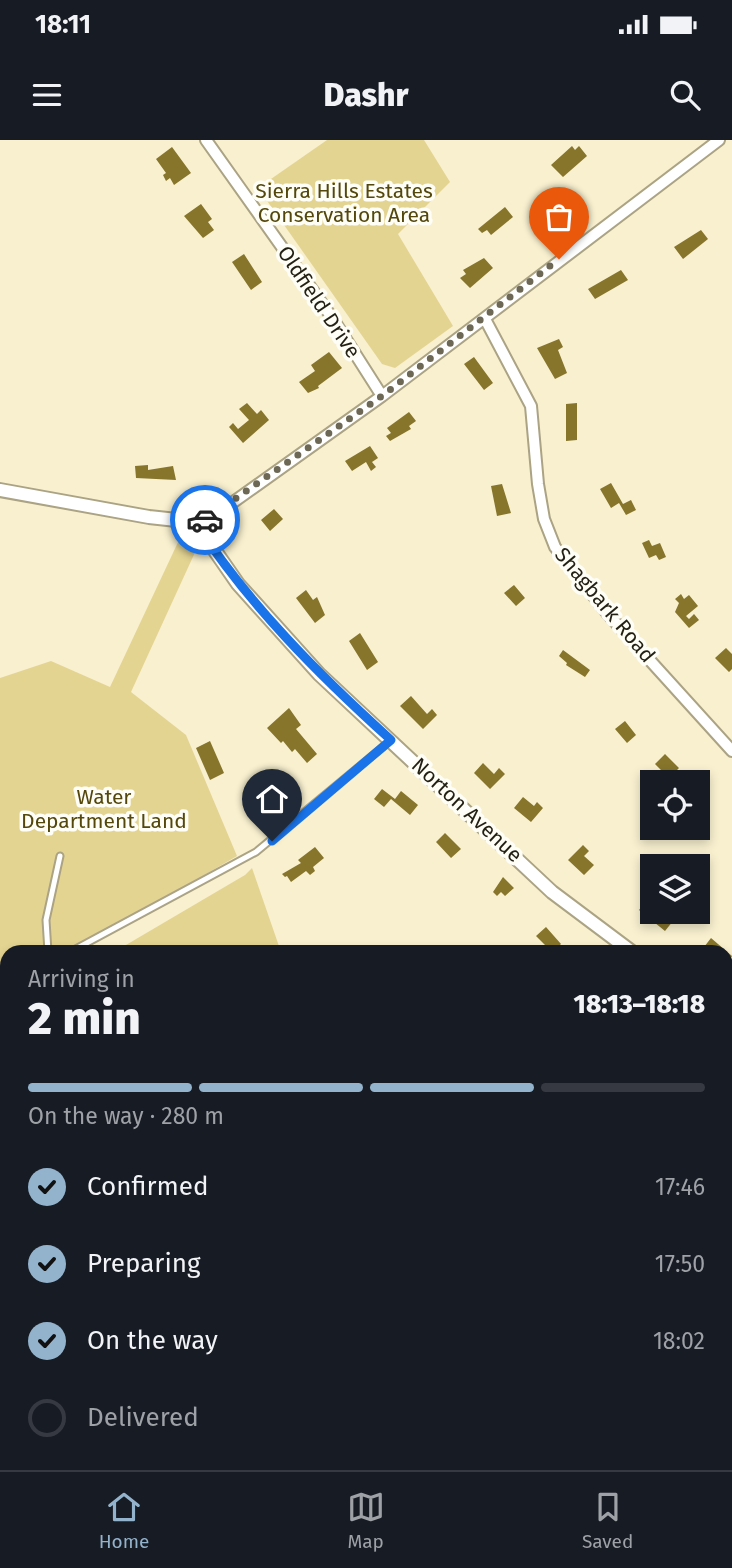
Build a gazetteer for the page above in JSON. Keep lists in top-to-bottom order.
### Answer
{
  "streets": {
    "street": ["Oldfield Drive", "Shagbark Road", "Norton Avenue"]
  },
  "parks": ["Sierra Hills Estates Conservation Area", "Water Department Land"],
  "page": {
    "status": "18:11",
    "header": "Dashr",
    "heading": ["2 min", "Arriving in", "18:13–18:18"],
    "bar": "On the way · 280 m",
    "list": [
      ["Confirmed", "17:46"],
      ["Preparing", "17:50"],
      ["On the way", "18:02"],
      "Delivered"
    ],
    "tabs": ["Home", "Map", "Saved"]
  }
}
